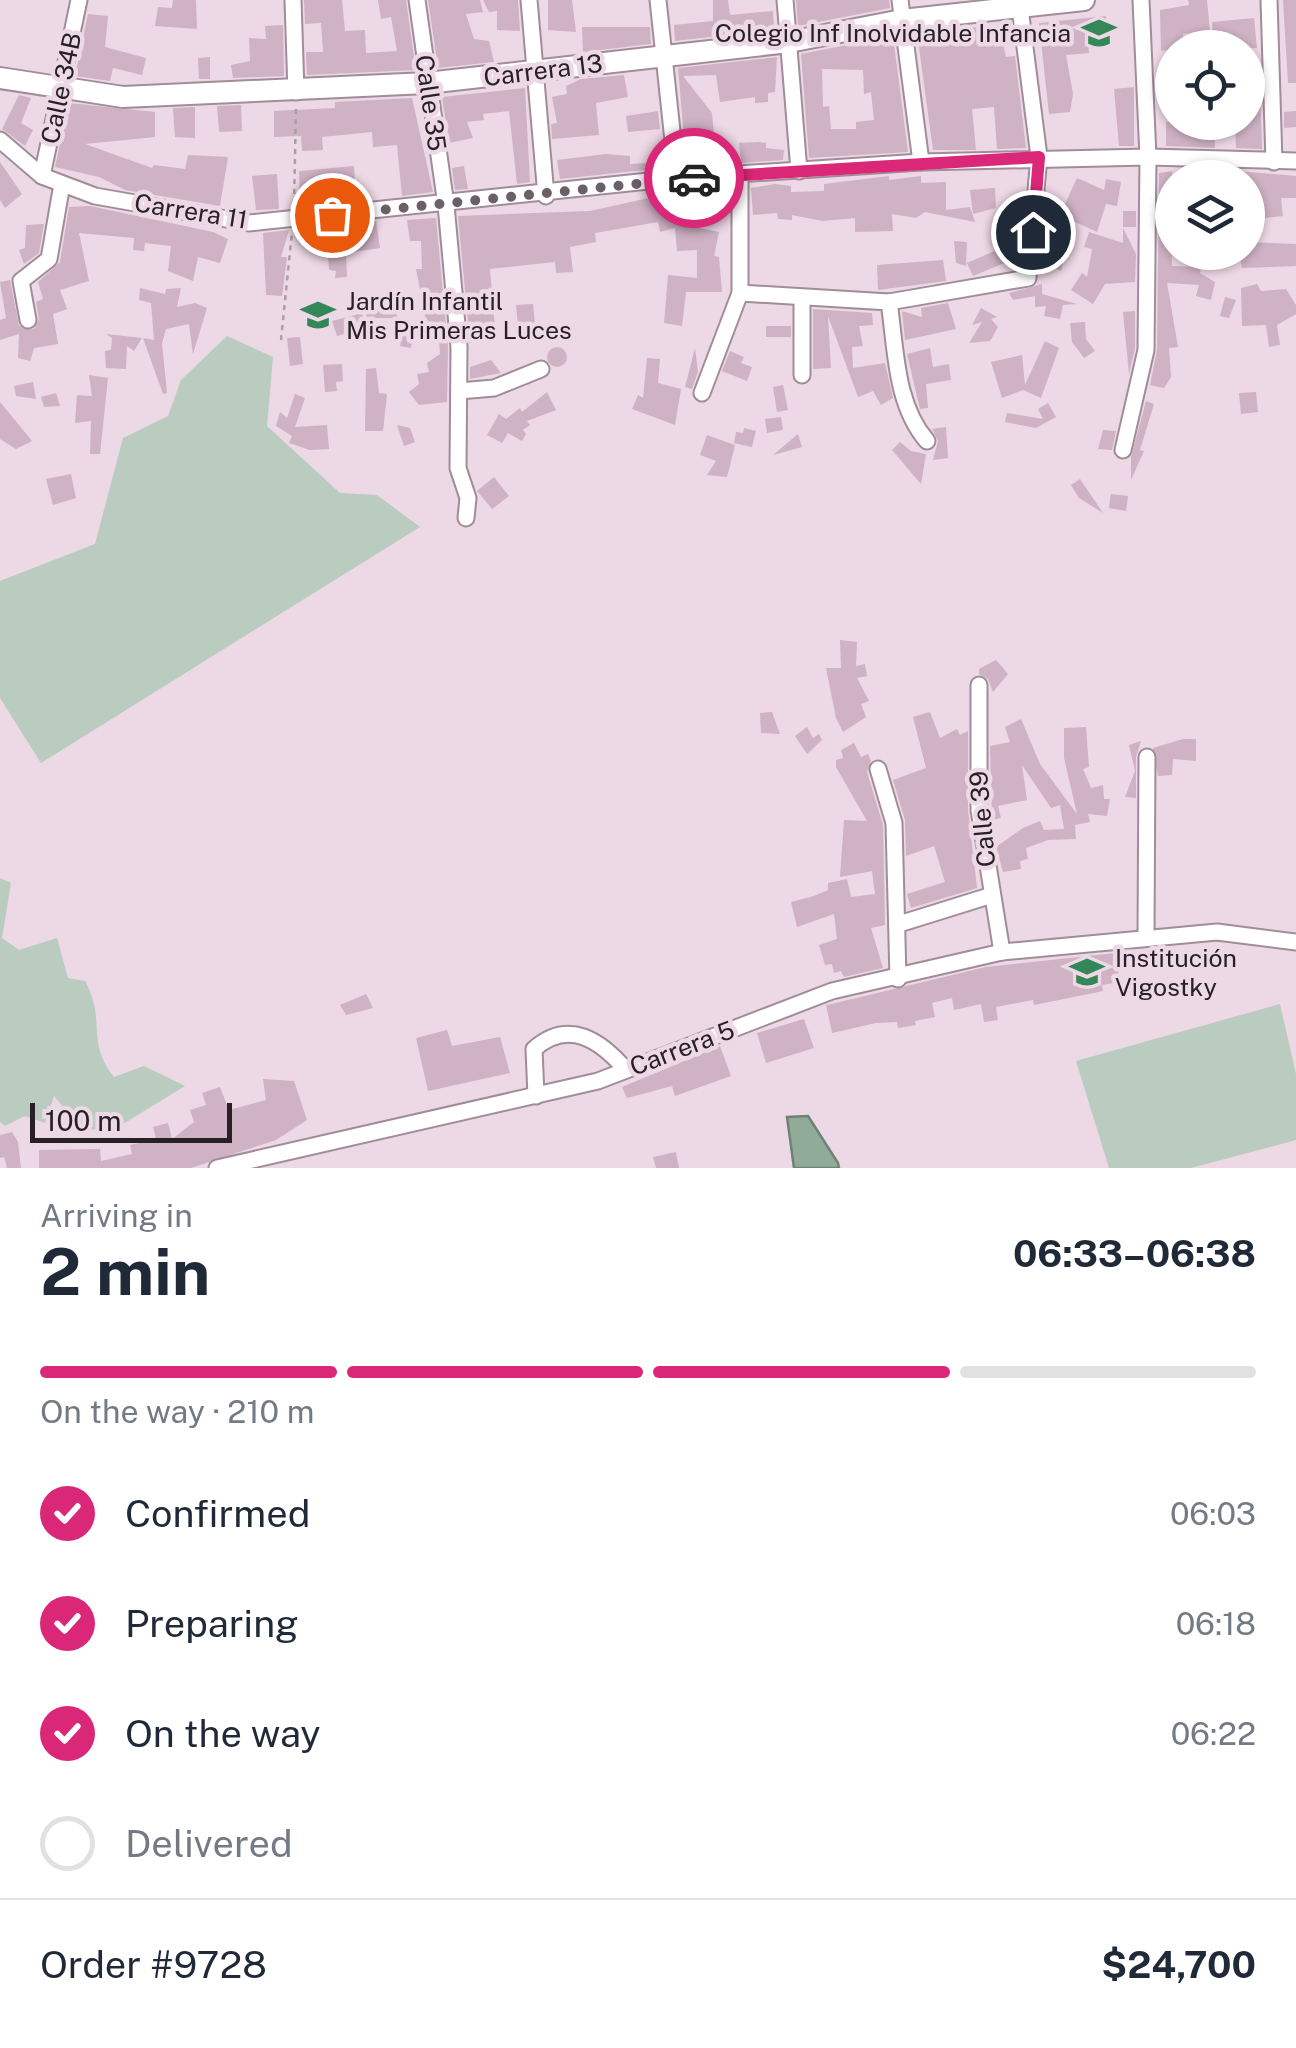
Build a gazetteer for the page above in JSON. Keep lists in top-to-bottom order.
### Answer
{
  "streets": {
    "street": [
      "Carrera 13",
      "Calle 34B",
      "Calle 35",
      "Carrera 11",
      "Calle 39",
      "Carrera 5"
    ]
  },
  "crossings": [
    ["Carrera 13", "Calle 34B"],
    ["Carrera 13", "Calle 35"],
    ["Calle 34B", "Carrera 11"],
    ["Calle 35", "Carrera 11"],
    ["Calle 39", "Carrera 5"]
  ],
  "places": {
    "school or university": ["Colegio Inf Inolvidable Infancia", "Jardín Infantil Mis Primeras Luces", "Institución Vigostky"]
  },
  "scale_bar": "100 m",
  "page": {
    "scale": "100 m",
    "heading": ["2 min", "Arriving in", "06:33–06:38"],
    "panel": ["Order #9728", "$24,700"],
    "bar": "On the way · 210 m",
    "list": [
      ["Confirmed", "06:03"],
      ["Preparing", "06:18"],
      ["On the way", "06:22"],
      "Delivered"
    ]
  }
}
